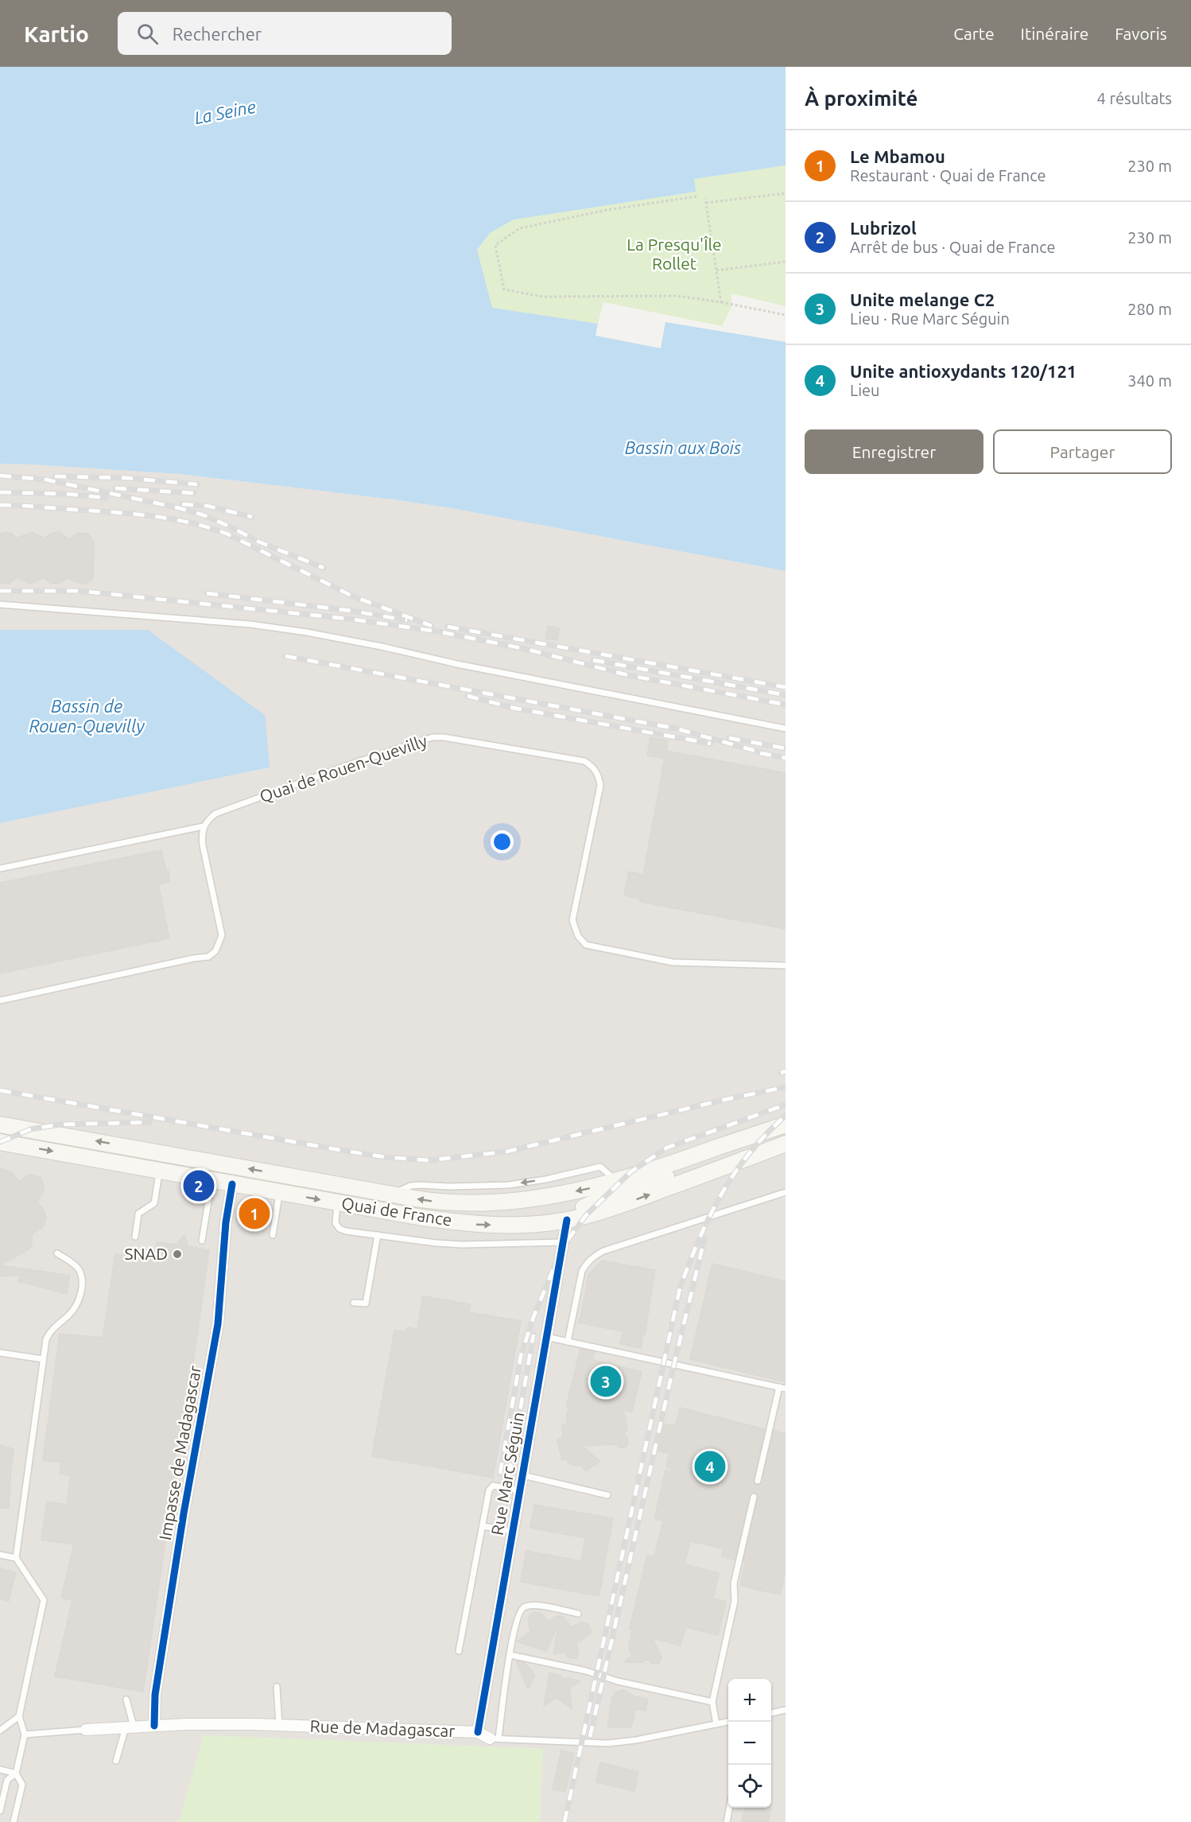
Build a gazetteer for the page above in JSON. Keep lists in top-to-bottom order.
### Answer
{
  "streets": {
    "main road": ["Quai de France"],
    "street": ["Impasse de Madagascar", "Rue Marc Séguin", "Rue de Madagascar"],
    "lane": ["Quai de Rouen-Quevilly"]
  },
  "crossings": [
    ["Quai de France", "Impasse de Madagascar"],
    ["Quai de France", "Rue Marc Séguin"],
    ["Impasse de Madagascar", "Rue de Madagascar"],
    ["Rue Marc Séguin", "Rue de Madagascar"]
  ],
  "water": ["La Seine", "Bassin aux Bois", "Bassin de Rouen-Quevilly"],
  "parks": ["La Presqu'Île Rollet"],
  "places": ["SNAD"],
  "page": {
    "header": "Kartio",
    "search": "Rechercher",
    "nav": ["Carte", "Itinéraire", "Favoris"],
    "heading": ["À proximité", "4 résultats"],
    "list": [
      {
        "mark": "1",
        "name": "Le Mbamou",
        "note": "Restaurant · Quai de France",
        "value": "230 m"
      },
      {
        "mark": "2",
        "name": "Lubrizol",
        "note": "Arrêt de bus · Quai de France",
        "value": "230 m"
      },
      {
        "mark": "3",
        "name": "Unite melange C2",
        "note": "Lieu · Rue Marc Séguin",
        "value": "280 m"
      },
      {
        "mark": "4",
        "name": "Unite antioxydants 120/121",
        "note": "Lieu",
        "value": "340 m"
      }
    ],
    "buttons": ["Enregistrer", "Partager"],
    "pins": [
      "2",
      "1",
      "3",
      "4"
    ],
    "map_buttons": ["+", "−"]
  }
}
